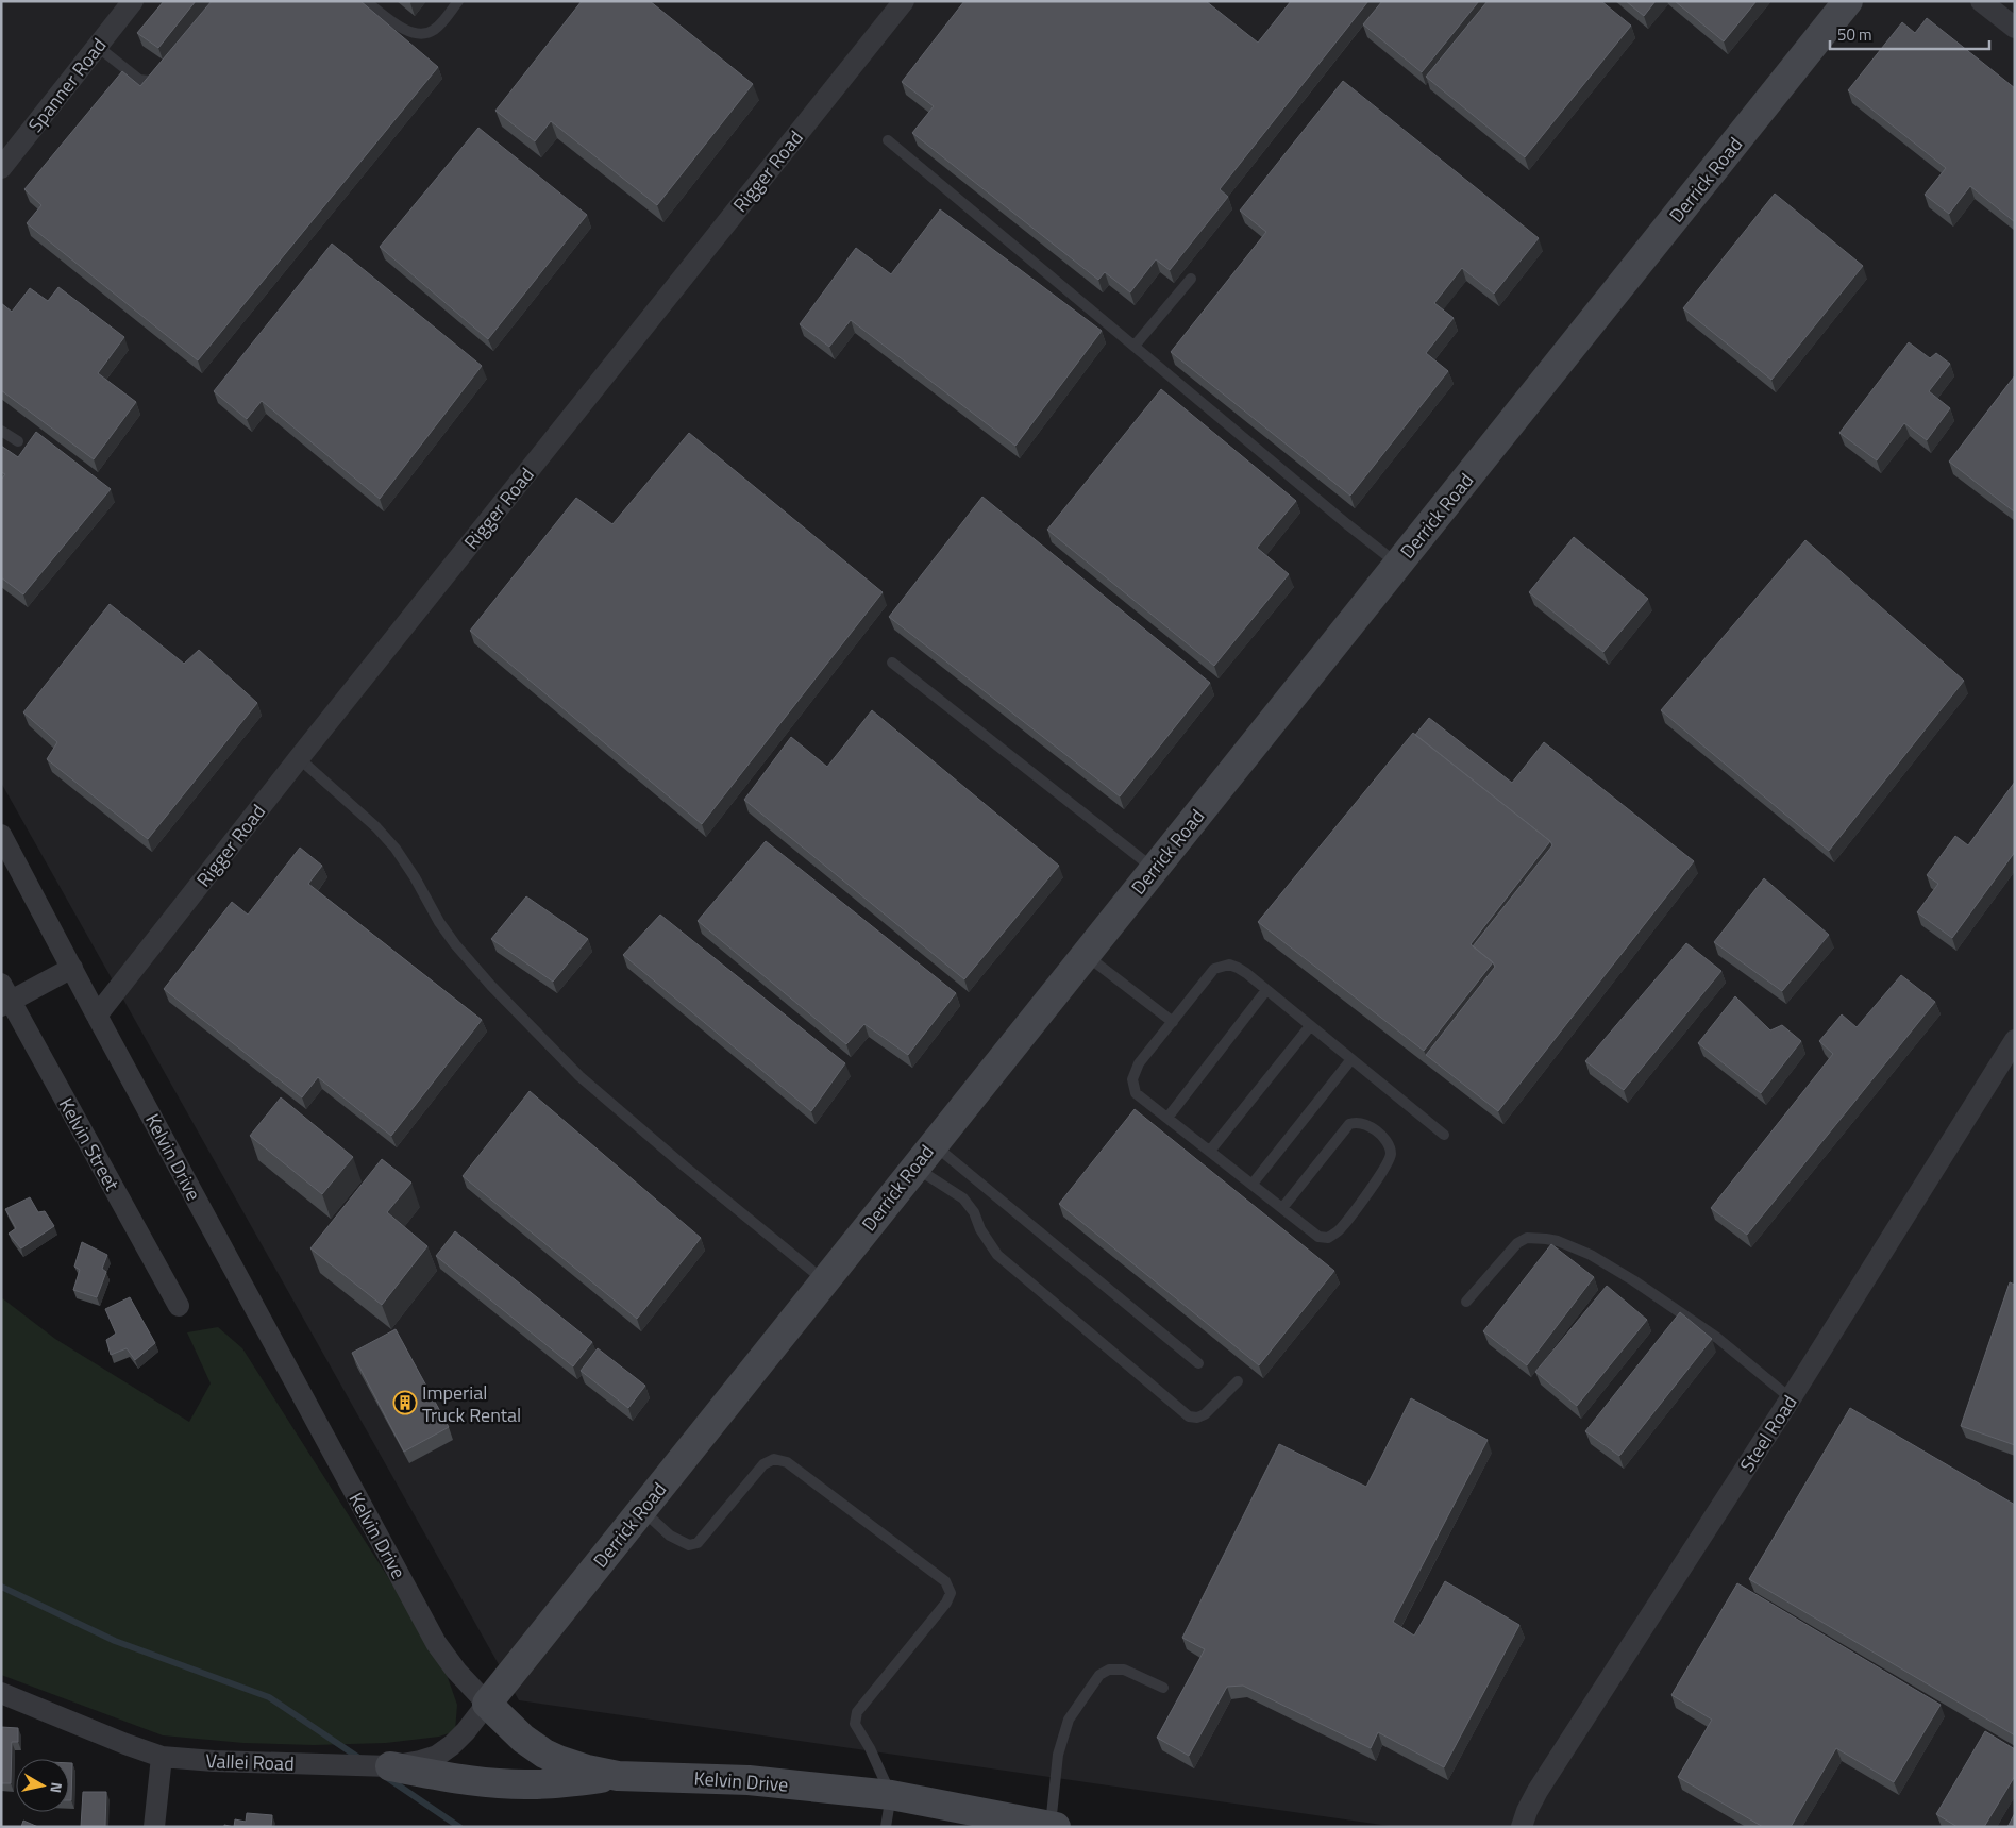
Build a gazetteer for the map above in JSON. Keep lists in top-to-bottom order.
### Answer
{
  "streets": {
    "street": [
      "Spanner Road",
      "Rigger Road",
      "Derrick Road",
      "Kelvin Street",
      "Kelvin Drive",
      "Steel Road",
      "Vallei Road"
    ]
  },
  "crossings": [
    ["Rigger Road", "Kelvin Drive"],
    ["Derrick Road", "Kelvin Drive"],
    ["Derrick Road", "Vallei Road"],
    ["Kelvin Drive", "Vallei Road"]
  ],
  "places": {
    "building": ["Imperial Truck Rental"]
  },
  "scale_bar": "50 m",
  "north": "right"
}
